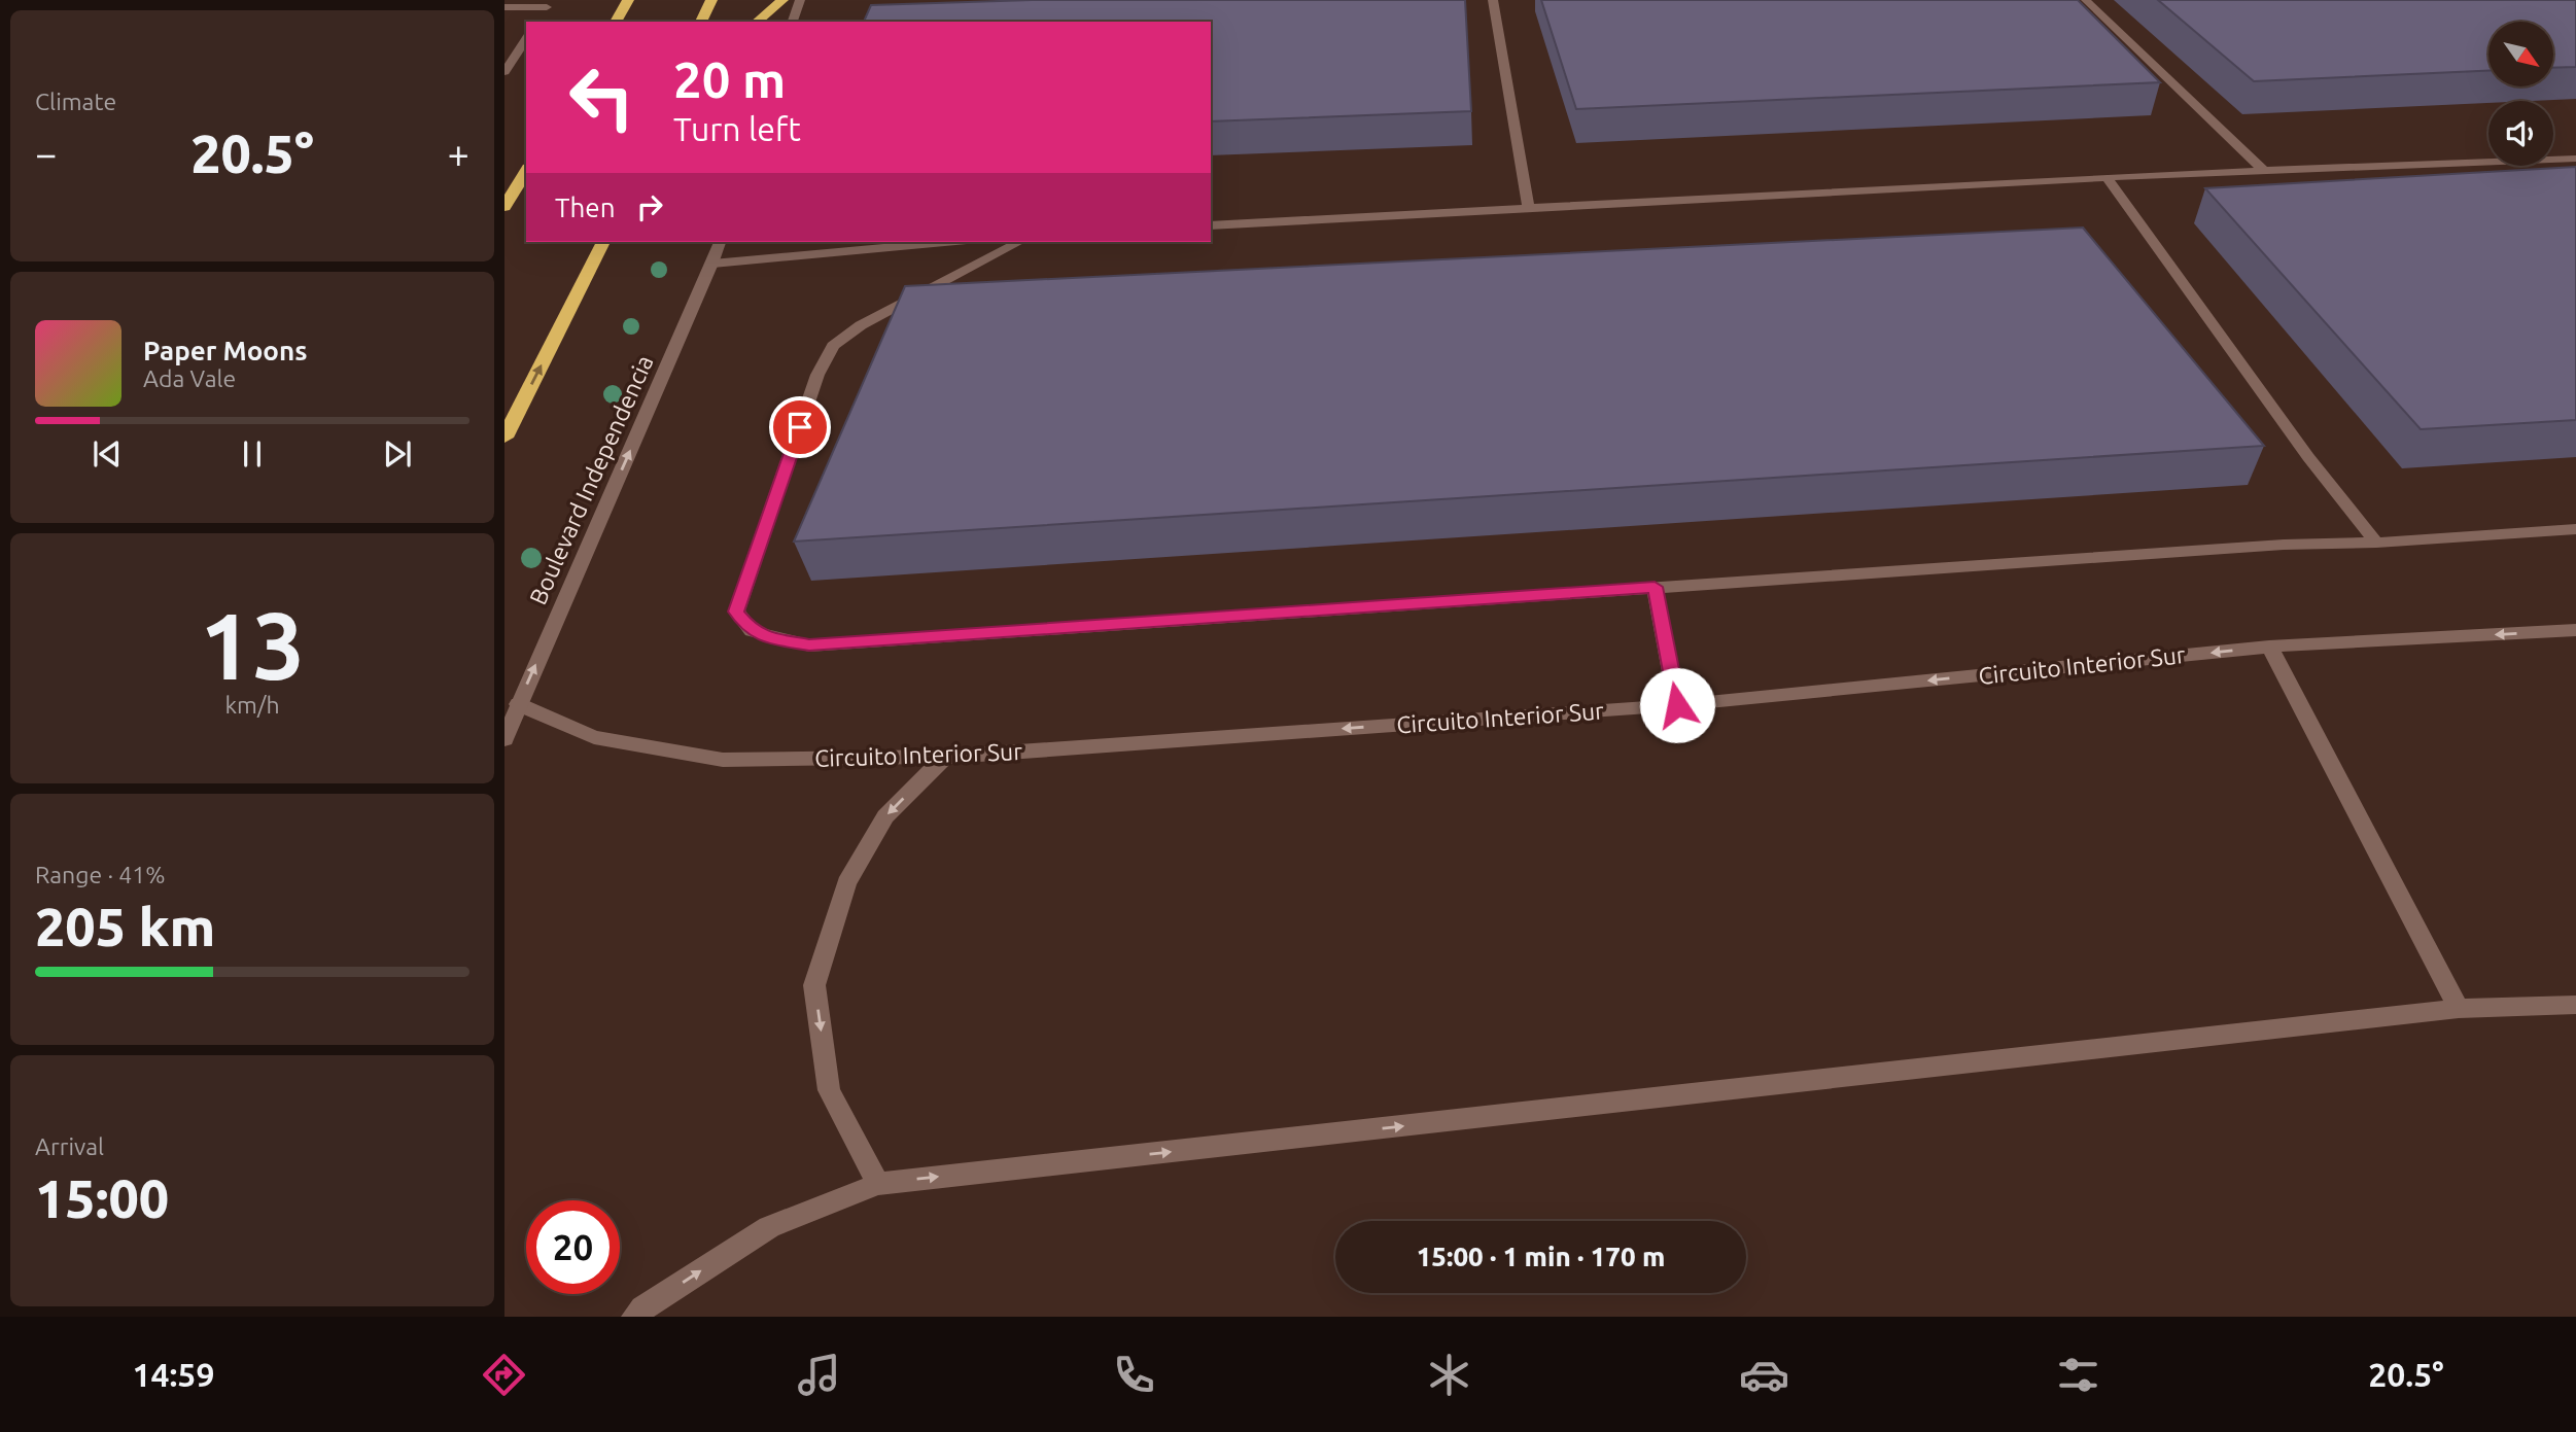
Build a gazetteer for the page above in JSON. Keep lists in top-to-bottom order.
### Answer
{
  "streets": {
    "street": ["Boulevard Independencia", "Circuito Interior Sur"]
  },
  "crossings": [
    ["Boulevard Independencia", "Circuito Interior Sur"]
  ],
  "one_way": ["Boulevard Independencia"],
  "north": "bottom right",
  "page": {
    "tile": [
      "Climate",
      ["13", "km/h"],
      ["Range · 41%", "205 km"],
      ["Arrival", "15:00"]
    ],
    "turn": ["20 m", "Turn left"],
    "heat": ["−", "20.5°", "+"],
    "then": "Then",
    "song": ["Paper Moons", "Ada Vale"],
    "limit": "20",
    "trip": "15:00 · 1 min · 170 m",
    "tabs": ["14:59", "20.5°"]
  }
}
